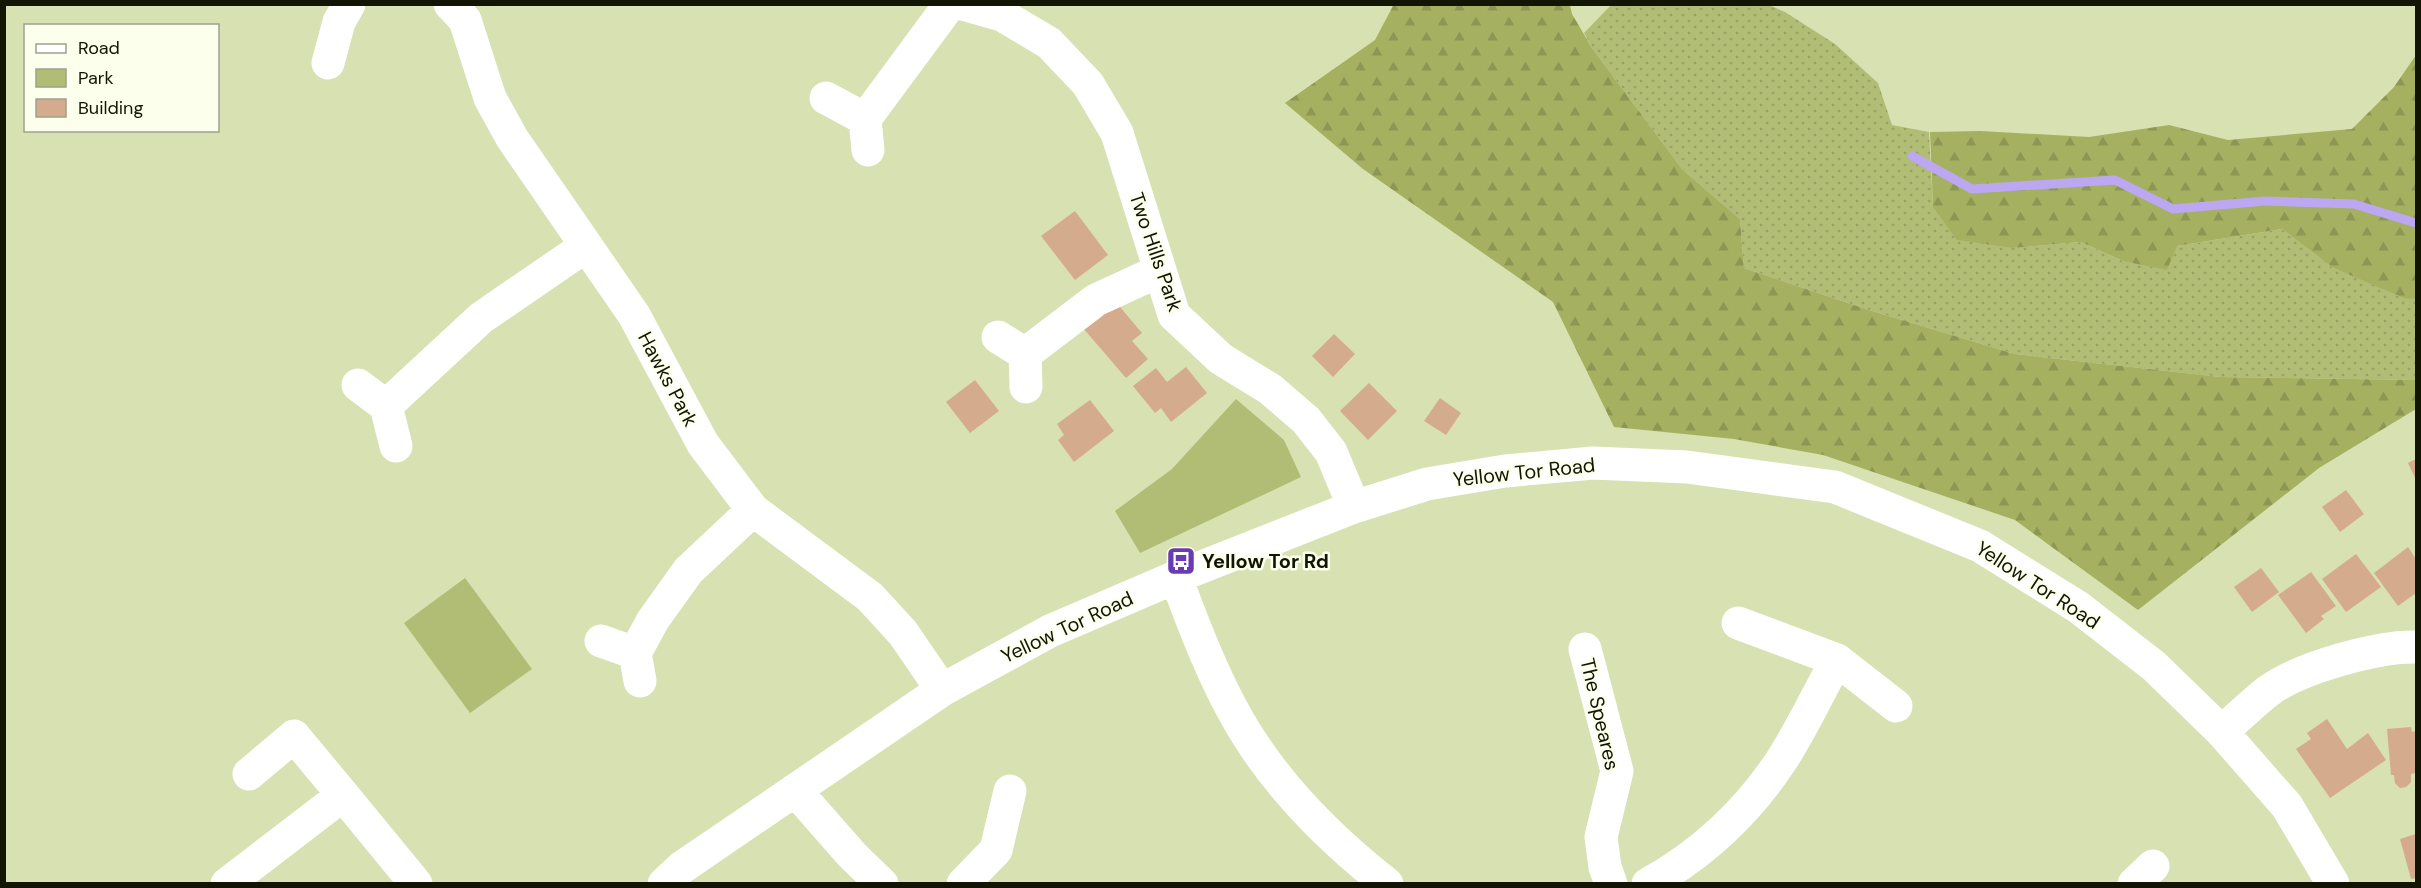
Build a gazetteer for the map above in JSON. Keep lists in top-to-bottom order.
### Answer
{
  "streets": {
    "street": [
      "Two Hills Park",
      "Hawks Park",
      "Yellow Tor Road",
      "The Speares"
    ]
  },
  "crossings": [
    ["Two Hills Park", "Yellow Tor Road"],
    ["Hawks Park", "Yellow Tor Road"]
  ],
  "places": {
    "bus stop": ["Yellow Tor Rd"]
  },
  "legend": ["Road", "Park", "Building"]
}
